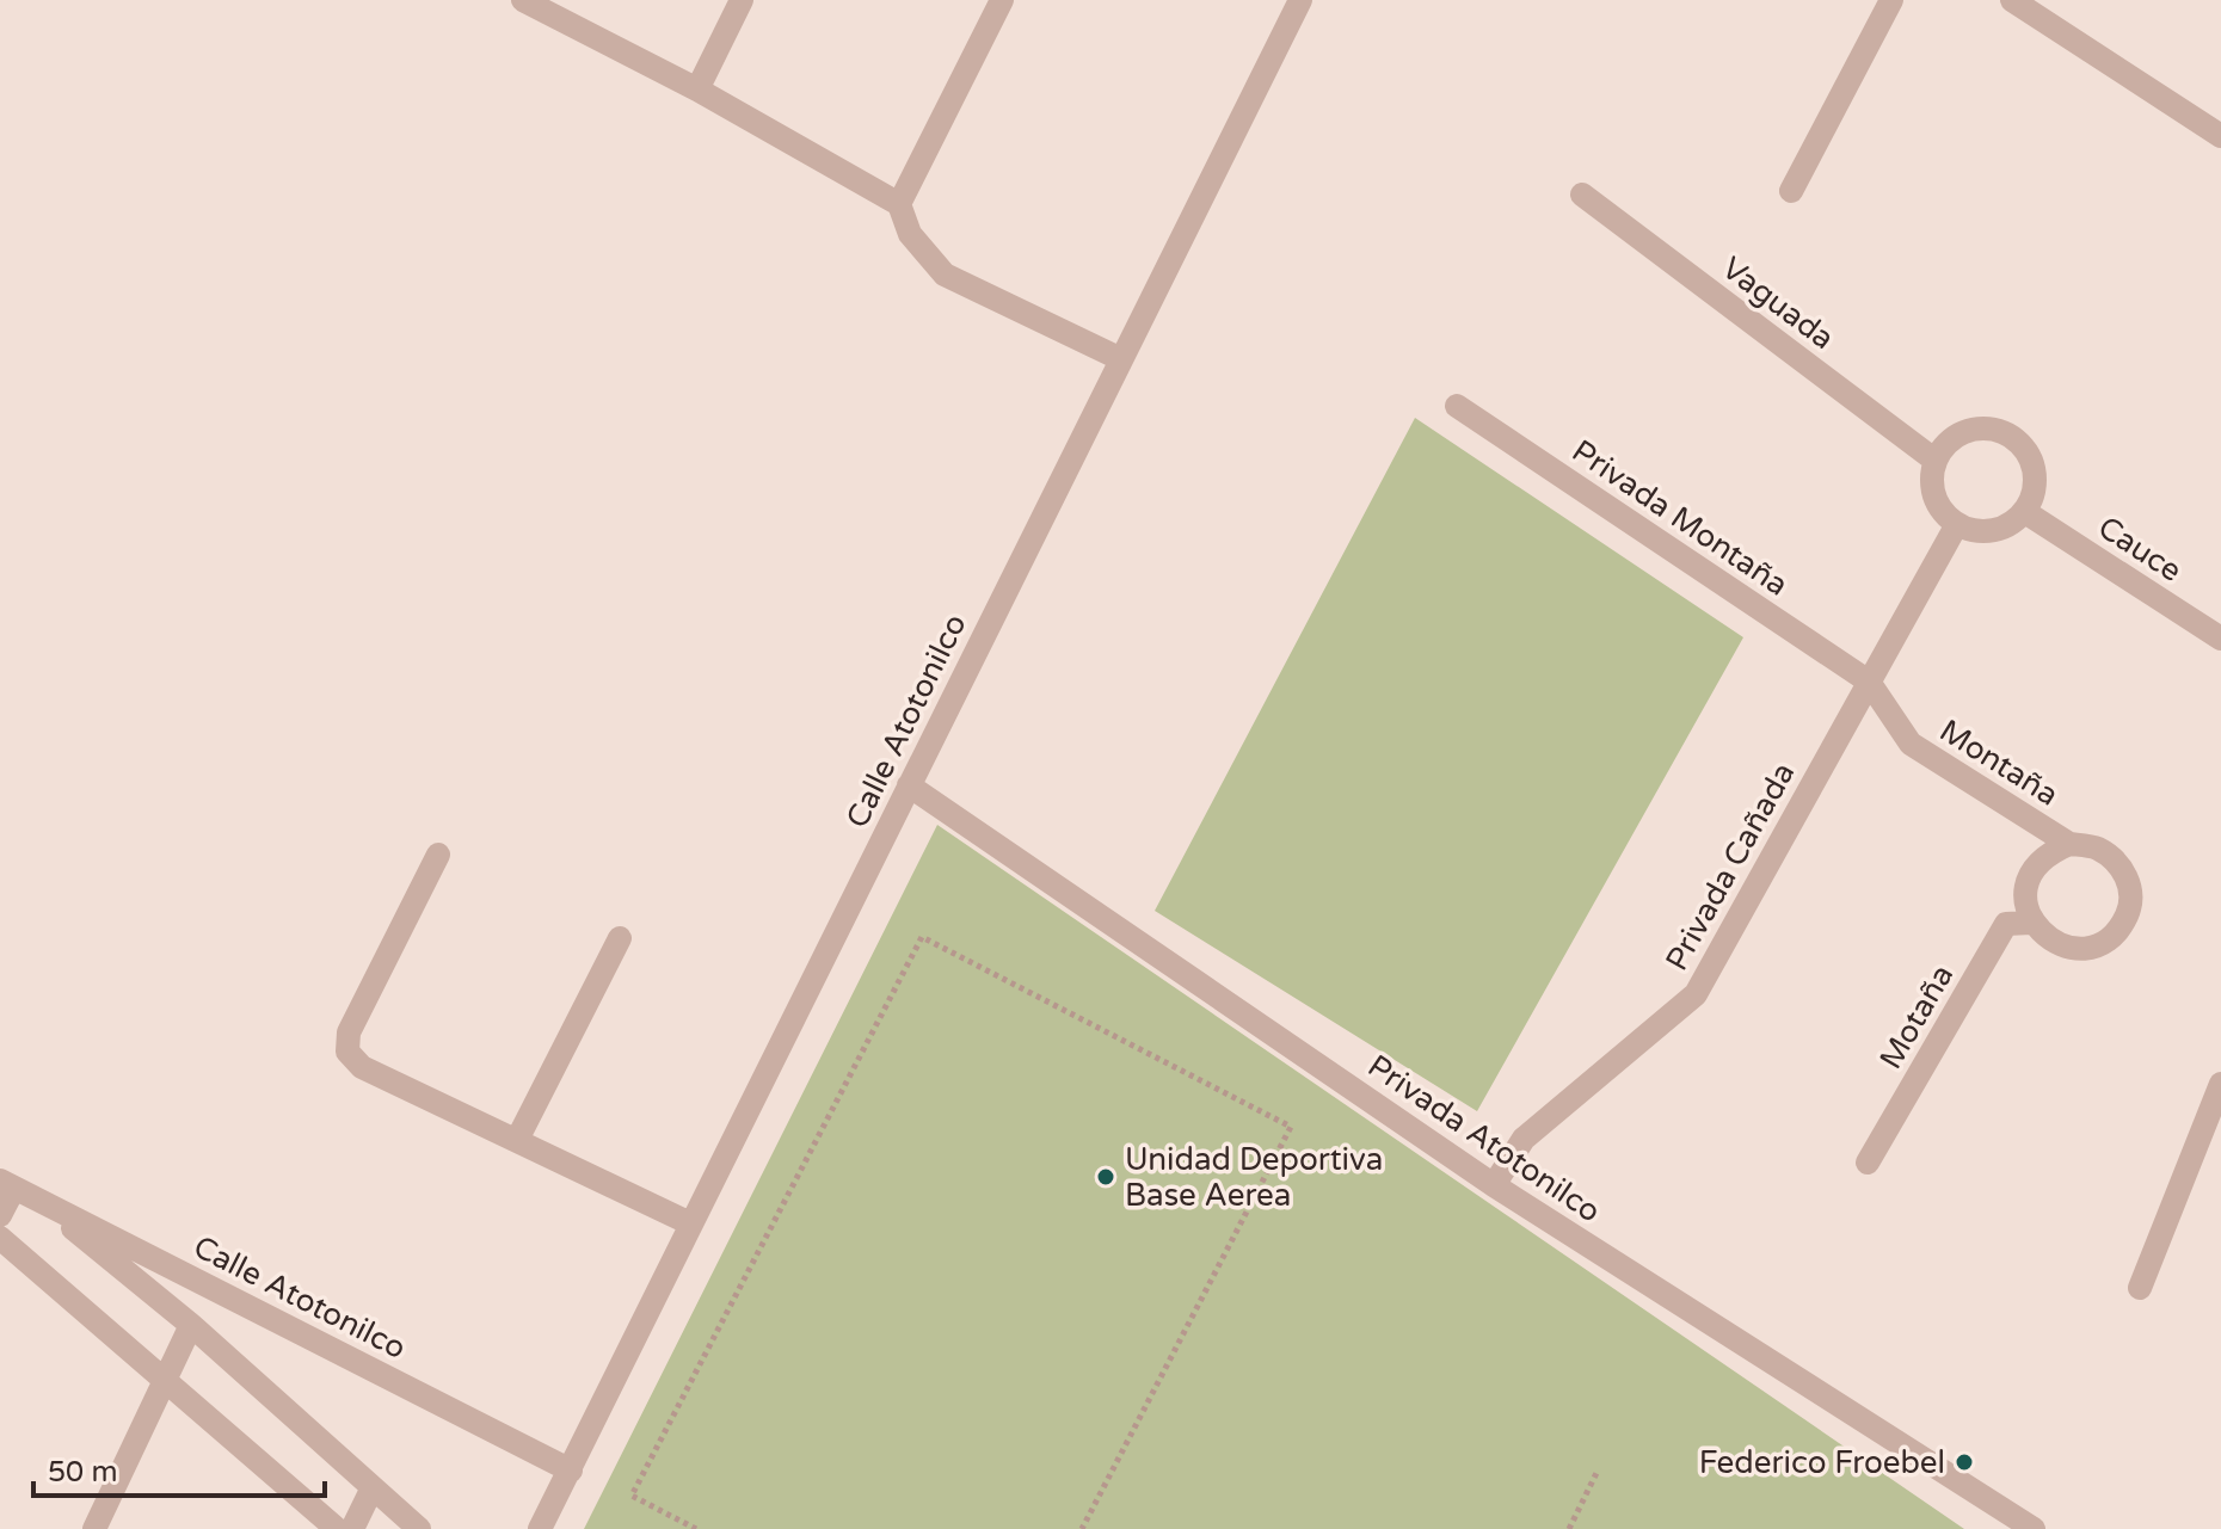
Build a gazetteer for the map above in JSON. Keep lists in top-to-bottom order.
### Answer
{
  "streets": {
    "street": [
      "Vaguada",
      "Privada Montaña",
      "Cauce",
      "Calle Atotonilco",
      "Montaña",
      "Privada Cañada",
      "Motaña",
      "Privada Atotonilco"
    ]
  },
  "crossings": [
    ["Vaguada", "Cauce"],
    ["Vaguada", "Privada Cañada"],
    ["Privada Montaña", "Montaña"],
    ["Privada Montaña", "Privada Cañada"],
    ["Cauce", "Privada Cañada"],
    ["Calle Atotonilco", "Privada Atotonilco"],
    ["Montaña", "Privada Cañada"],
    ["Montaña", "Motaña"],
    ["Privada Cañada", "Privada Atotonilco"]
  ],
  "places": ["Unidad Deportiva Base Aerea", "Federico Froebel"],
  "scale_bar": "50 m"
}
